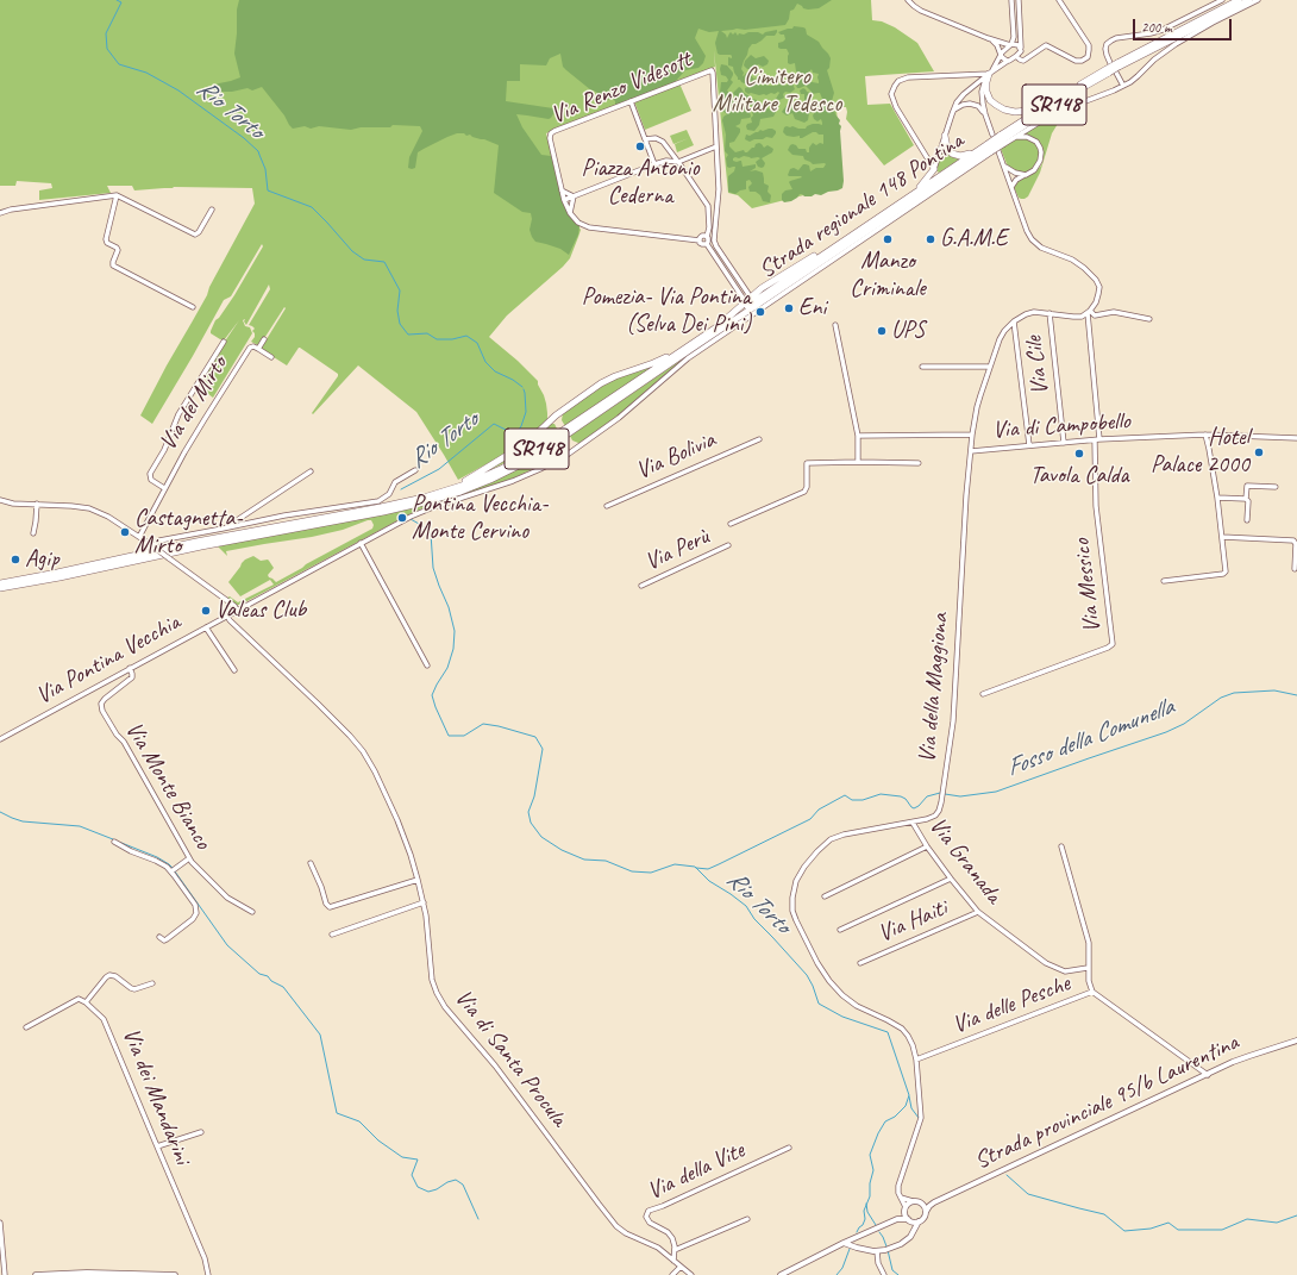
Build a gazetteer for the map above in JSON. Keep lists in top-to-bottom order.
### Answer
{
  "streets": {
    "highway": ["SR148", "Strada regionale 148 Pontina"],
    "main road": ["Strada provinciale 95/b Laurentina"],
    "street": [
      "Via Renzo Videsott",
      "Via Cile",
      "Via del Mirto",
      "Via di Campobello",
      "Via Bolivia",
      "Via Perù",
      "Via Messico",
      "Via Pontina Vecchia",
      "Via della Maggiona",
      "Via Monte Bianco",
      "Via Granada",
      "Via Haiti",
      "Via delle Pesche",
      "Via di Santa Procula",
      "Via dei Mandarini",
      "Via della Vite"
    ]
  },
  "crossings": [
    ["Strada regionale 148 Pontina", "Via Pontina Vecchia"],
    ["Via Cile", "Via di Campobello"],
    ["Via di Campobello", "Via Messico"],
    ["Via di Campobello", "Via della Maggiona"],
    ["Via Pontina Vecchia", "Via Monte Bianco"],
    ["Via Pontina Vecchia", "Via di Santa Procula"],
    ["Via della Maggiona", "Via Granada"],
    ["Via della Maggiona", "Via delle Pesche"],
    ["Via della Maggiona", "Strada provinciale 95/b Laurentina"],
    ["Via Granada", "Via Haiti"],
    ["Via delle Pesche", "Strada provinciale 95/b Laurentina"]
  ],
  "water": ["Rio Torto", "Fosso della Comunella"],
  "parks": ["Cimitero Militare Tedesco"],
  "places": [
    "Piazza Antonio Cederna",
    "Manzo Criminale",
    "G.A.M.E",
    "Eni",
    "Pomezia- Via Pontina (Selva Dei Pini)",
    "UPS",
    "Hotel Palace 2000",
    "Tavola Calda",
    "Pontina Vecchia- Monte Cervino",
    "Castagnetta- Mirto",
    "Agip",
    "Valeas Club"
  ],
  "scale_bar": "200 m"
}
